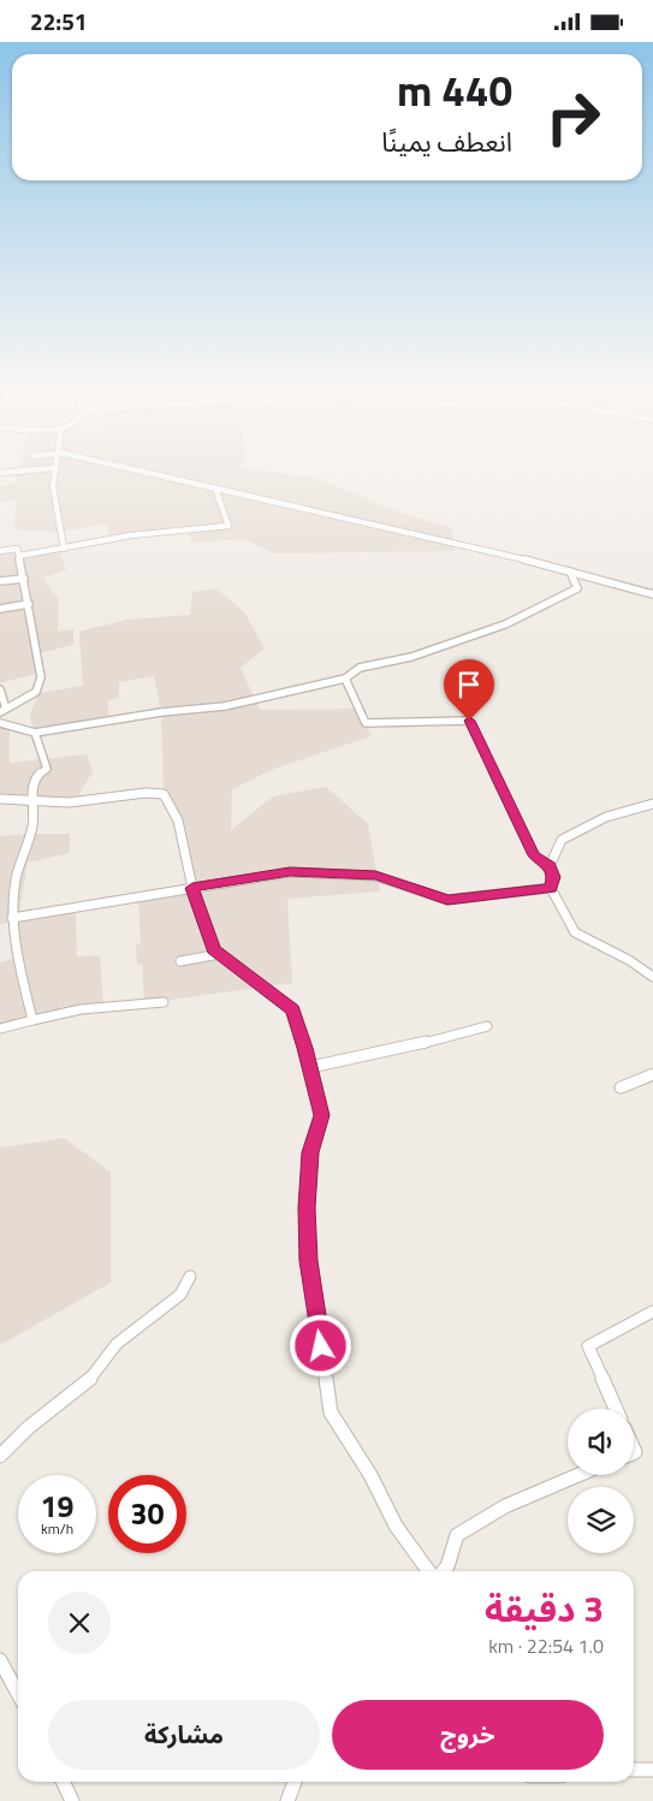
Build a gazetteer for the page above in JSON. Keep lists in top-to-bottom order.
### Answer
{
  "page": {
    "status": "22:51",
    "turn": ["440 m", "انعطف يمينًا"],
    "speed": "19 km/h",
    "limit": "30",
    "heading": ["3 دقيقة", "1.0 km · 22:54"],
    "buttons": ["خروج", "مشاركة"]
  }
}
